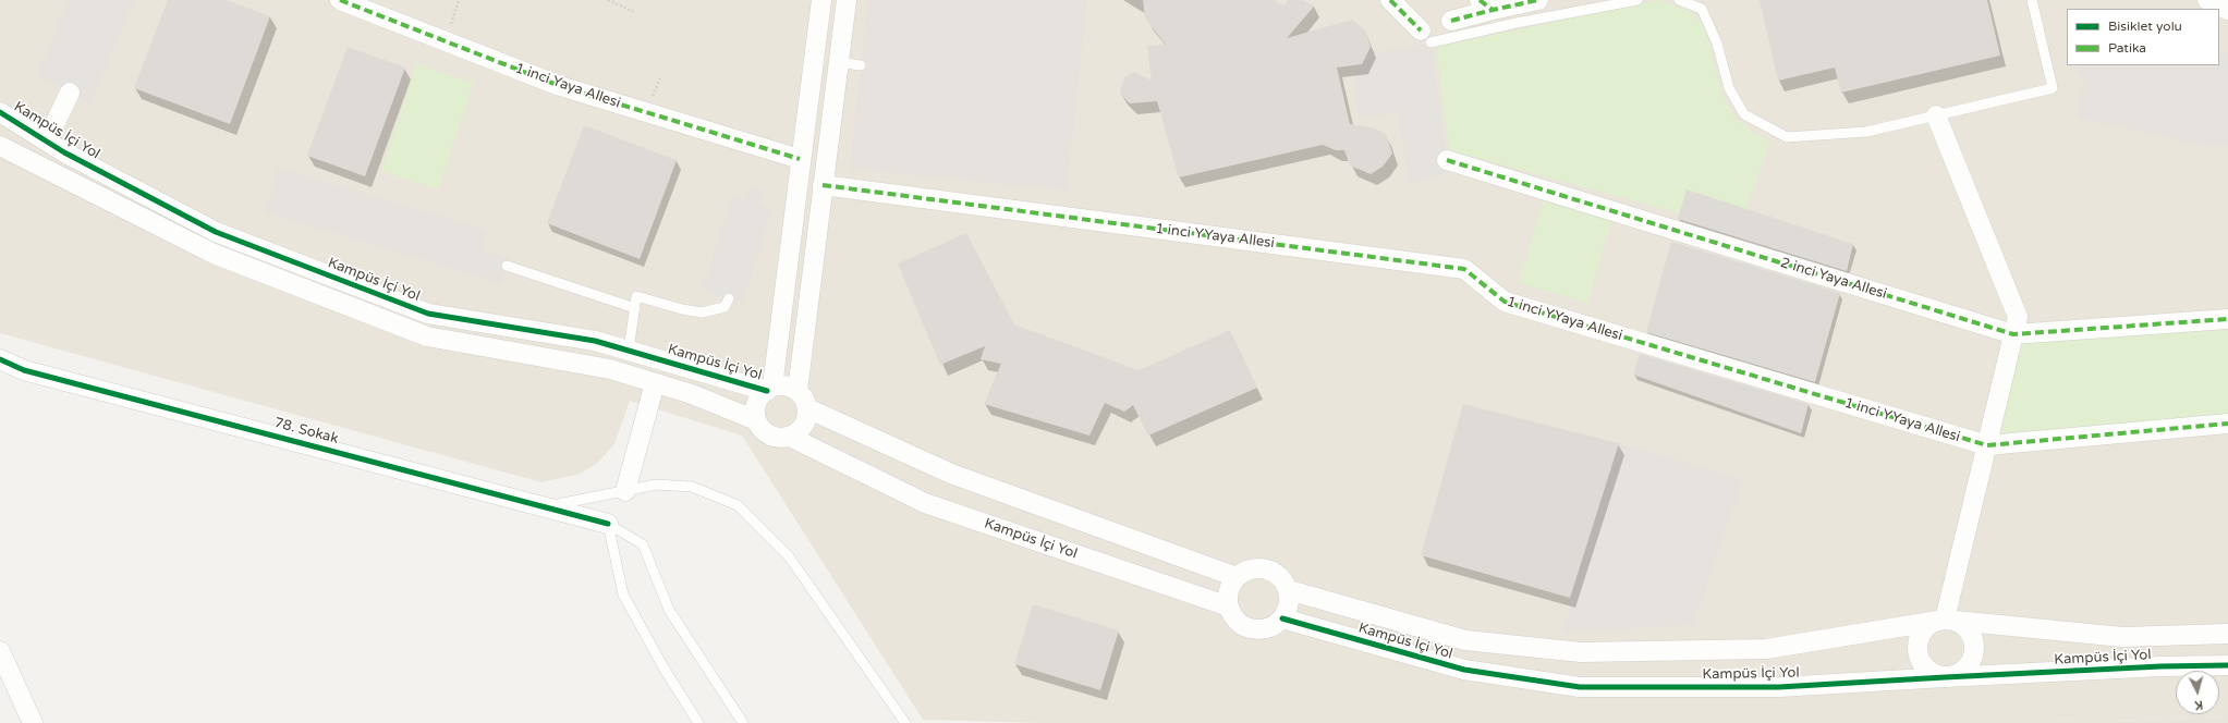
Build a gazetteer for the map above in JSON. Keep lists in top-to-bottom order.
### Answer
{
  "streets": {
    "street": [
      "1 inci Yaya Allesi",
      "Kampüs İçi Yol",
      "1 inci YYaya Allesi",
      "2 inci Yaya Allesi",
      "78. Sokak"
    ]
  },
  "crossings": [
    ["1 inci Yaya Allesi", "Kampüs İçi Yol"]
  ],
  "legend": ["Bisiklet yolu", "Patika"],
  "north": "bottom"
}
